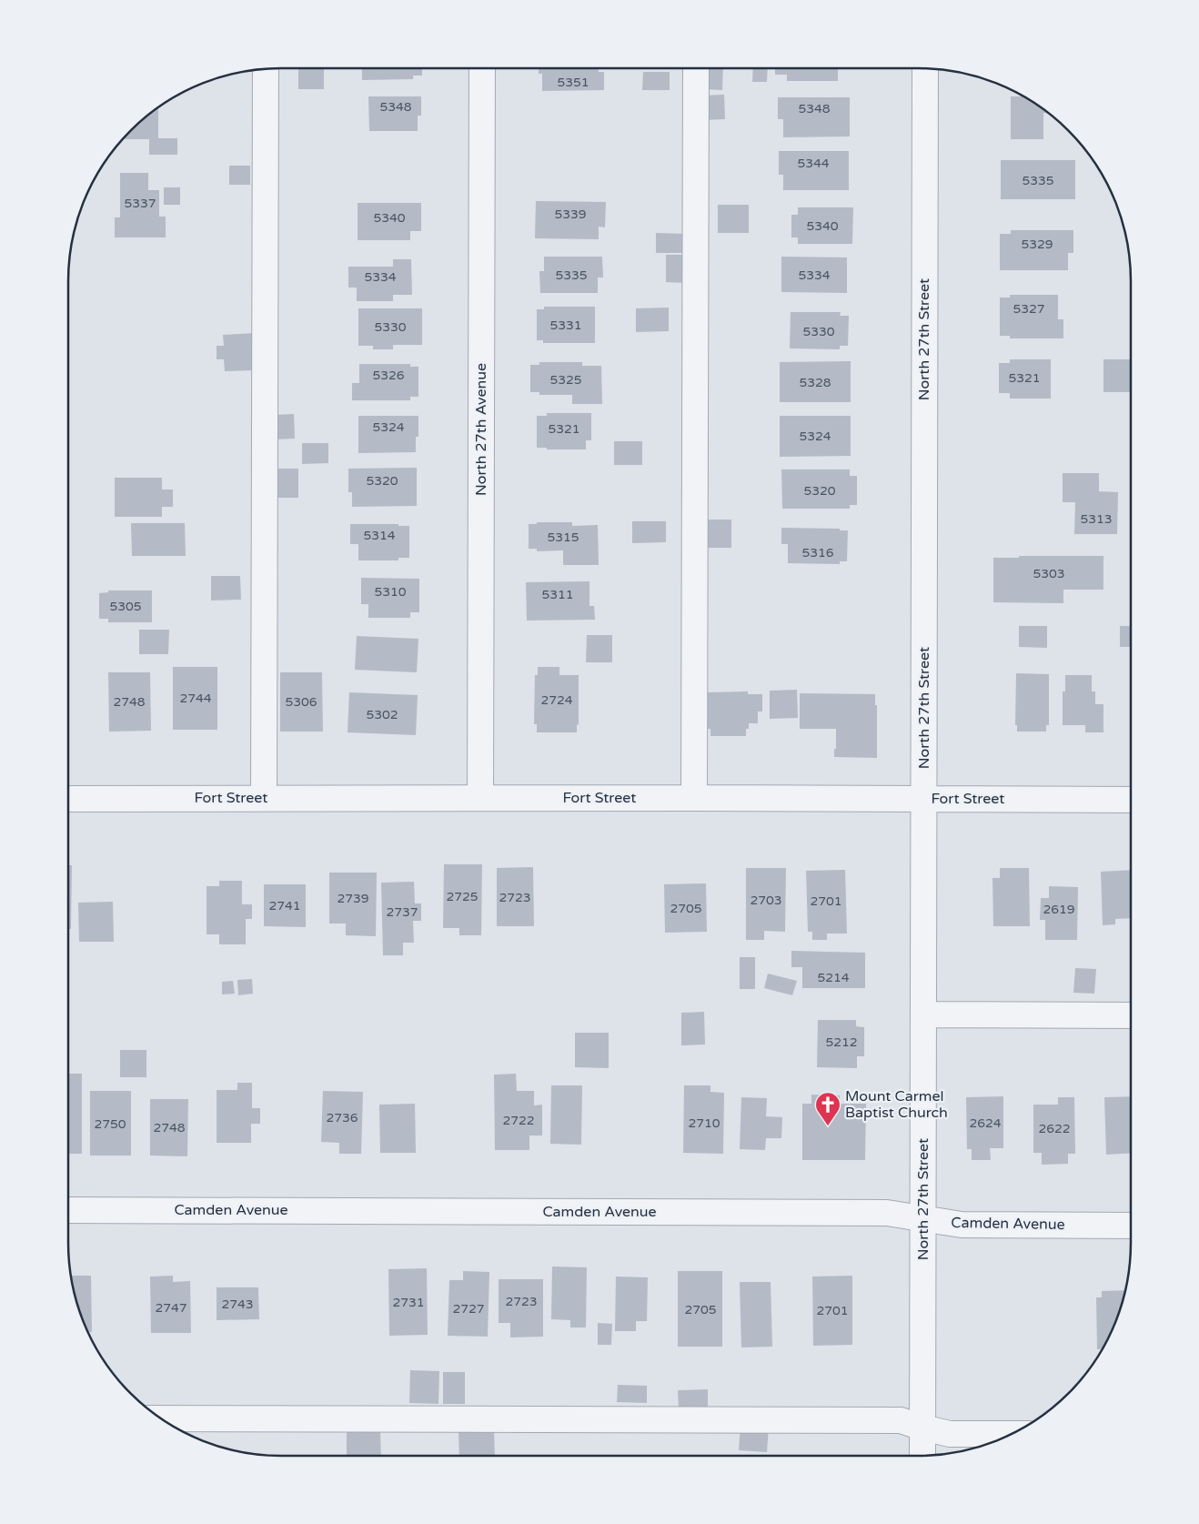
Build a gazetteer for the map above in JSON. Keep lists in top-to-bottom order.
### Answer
{
  "streets": {
    "street": [
      "North 27th Street",
      "North 27th Avenue",
      "Fort Street",
      "Camden Avenue"
    ]
  },
  "crossings": [
    ["North 27th Street", "Fort Street"],
    ["North 27th Street", "Camden Avenue"],
    ["North 27th Avenue", "Fort Street"]
  ],
  "places": {
    "church": ["Mount Carmel Baptist Church"]
  },
  "house_numbers": [
    "5351",
    "5348",
    "5348",
    "5344",
    "5335",
    "5337",
    "5339",
    "5340",
    "5340",
    "5329",
    "5335",
    "5334",
    "5334",
    "5327",
    "5331",
    "5330",
    "5330",
    "5326",
    "5321",
    "5325",
    "5328",
    "5324",
    "5321",
    "5324",
    "5320",
    "5320",
    "5313",
    "5314",
    "5315",
    "5316",
    "5303",
    "5310",
    "5311",
    "5305",
    "2744",
    "2724",
    "2748",
    "5306",
    "5302",
    "2725",
    "2723",
    "2739",
    "2703",
    "2701",
    "2741",
    "2705",
    "2619",
    "2737",
    "5214",
    "5212",
    "2736",
    "2722",
    "2710",
    "2624",
    "2750",
    "2748",
    "2622",
    "2723",
    "2731",
    "2743",
    "2747",
    "2727",
    "2705",
    "2701"
  ]
}
